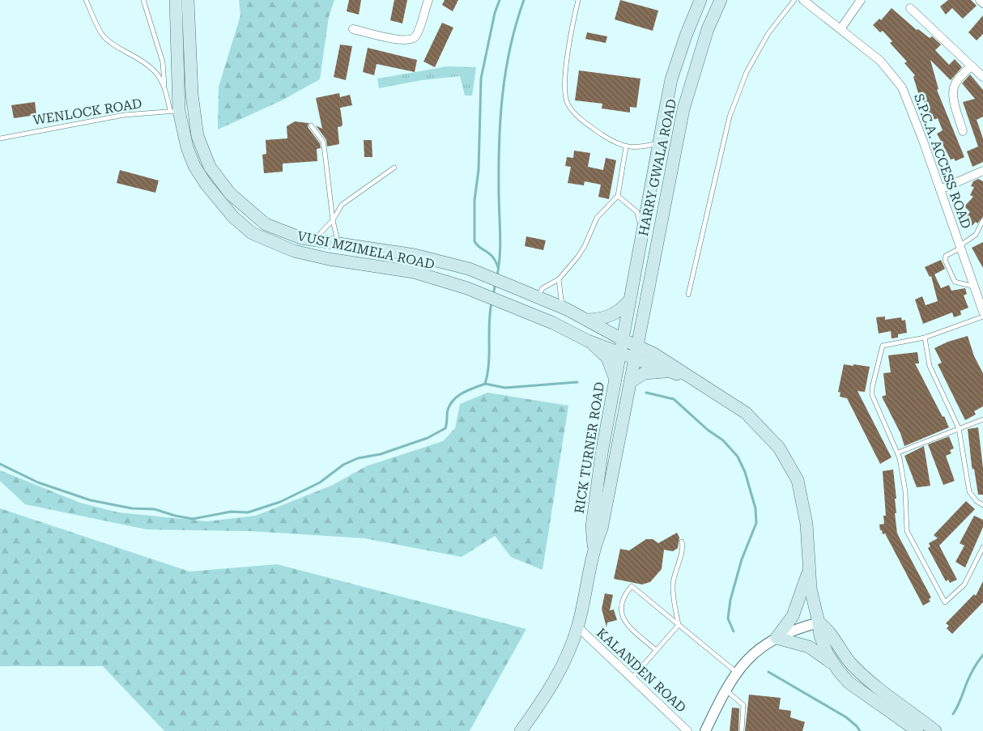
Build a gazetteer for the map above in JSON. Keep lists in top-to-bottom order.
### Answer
{
  "streets": {
    "main road": ["HARRY GWALA ROAD", "VUSI MZIMELA ROAD", "RICK TURNER ROAD"],
    "street": ["S.P.C.A. ACCESS ROAD", "KALANDEN ROAD"],
    "lane": ["WENLOCK ROAD"]
  },
  "crossings": [
    ["WENLOCK ROAD", "VUSI MZIMELA ROAD"],
    ["HARRY GWALA ROAD", "VUSI MZIMELA ROAD"],
    ["HARRY GWALA ROAD", "RICK TURNER ROAD"],
    ["VUSI MZIMELA ROAD", "RICK TURNER ROAD"],
    ["RICK TURNER ROAD", "KALANDEN ROAD"]
  ]
}
